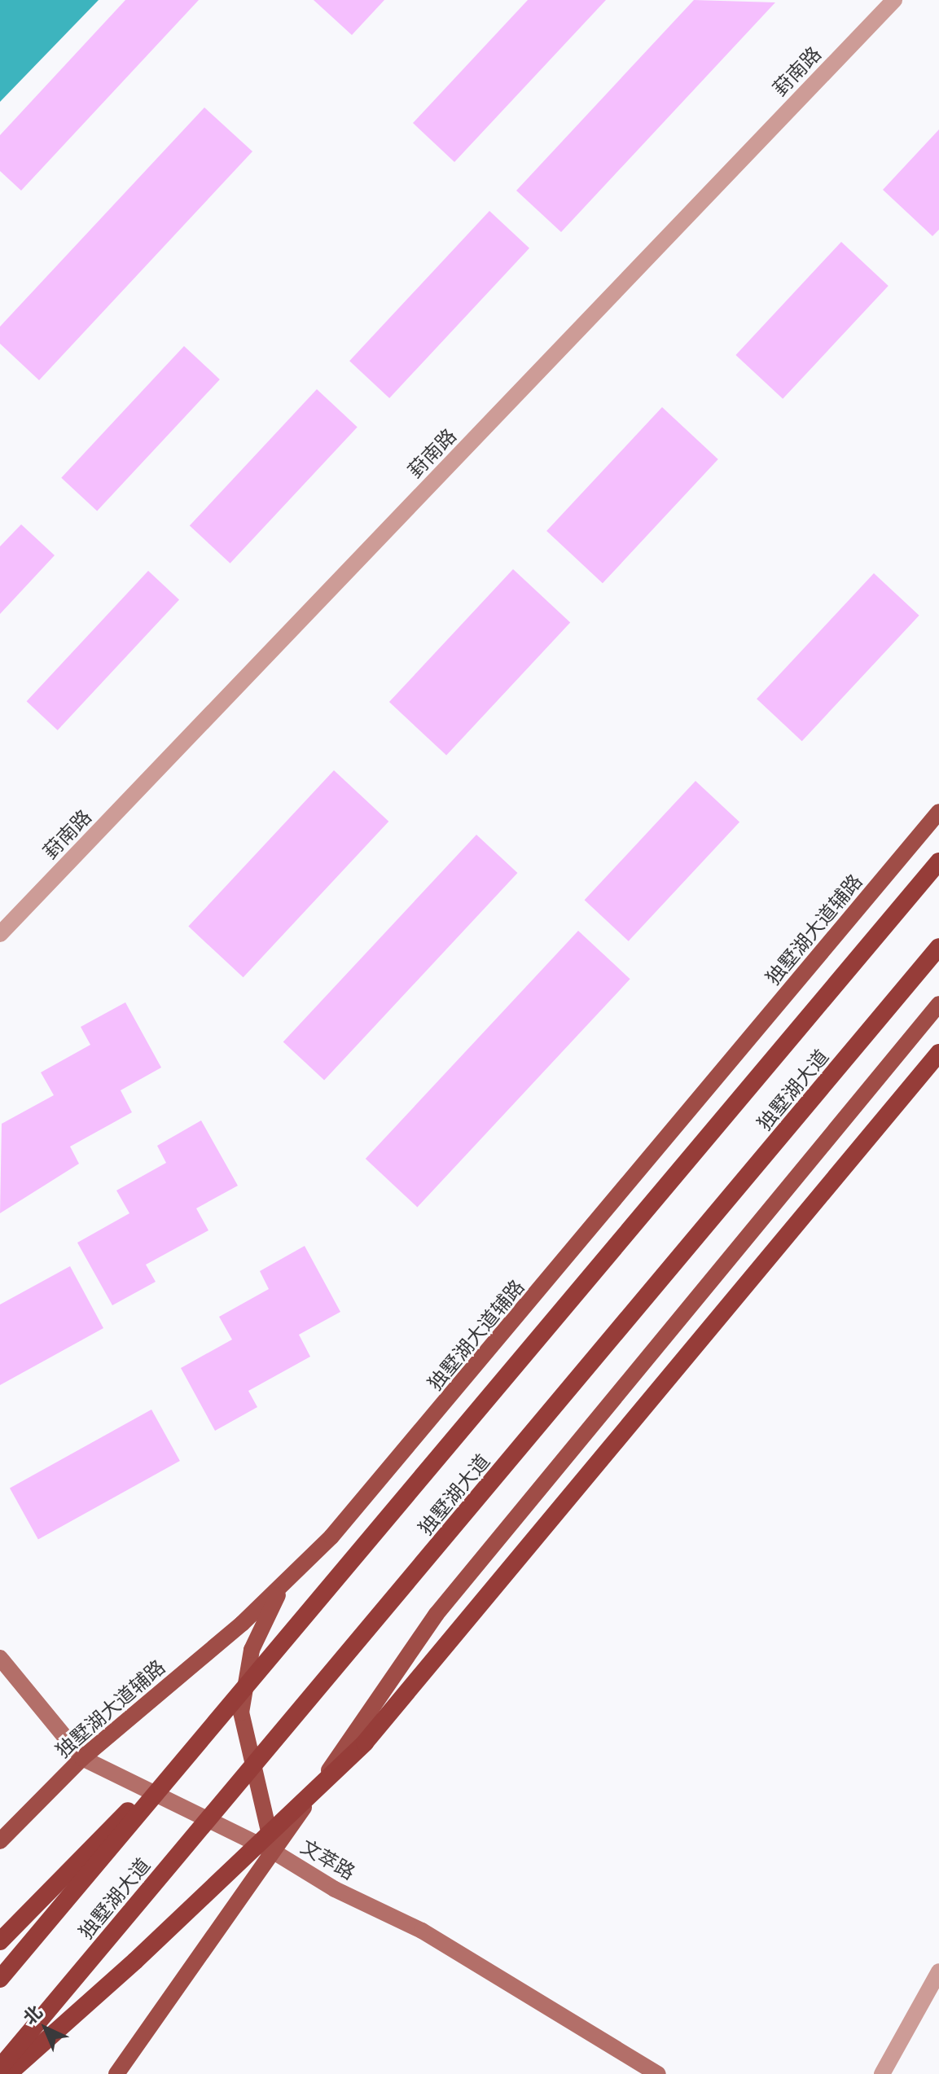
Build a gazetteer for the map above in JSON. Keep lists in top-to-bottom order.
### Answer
{
  "streets": {
    "highway": ["独墅湖大道"],
    "main road": ["独墅湖大道辅路", "文萃路"],
    "street": ["葑南路"]
  },
  "crossings": [
    ["独墅湖大道辅路", "文萃路"]
  ],
  "north": "top left"
}
